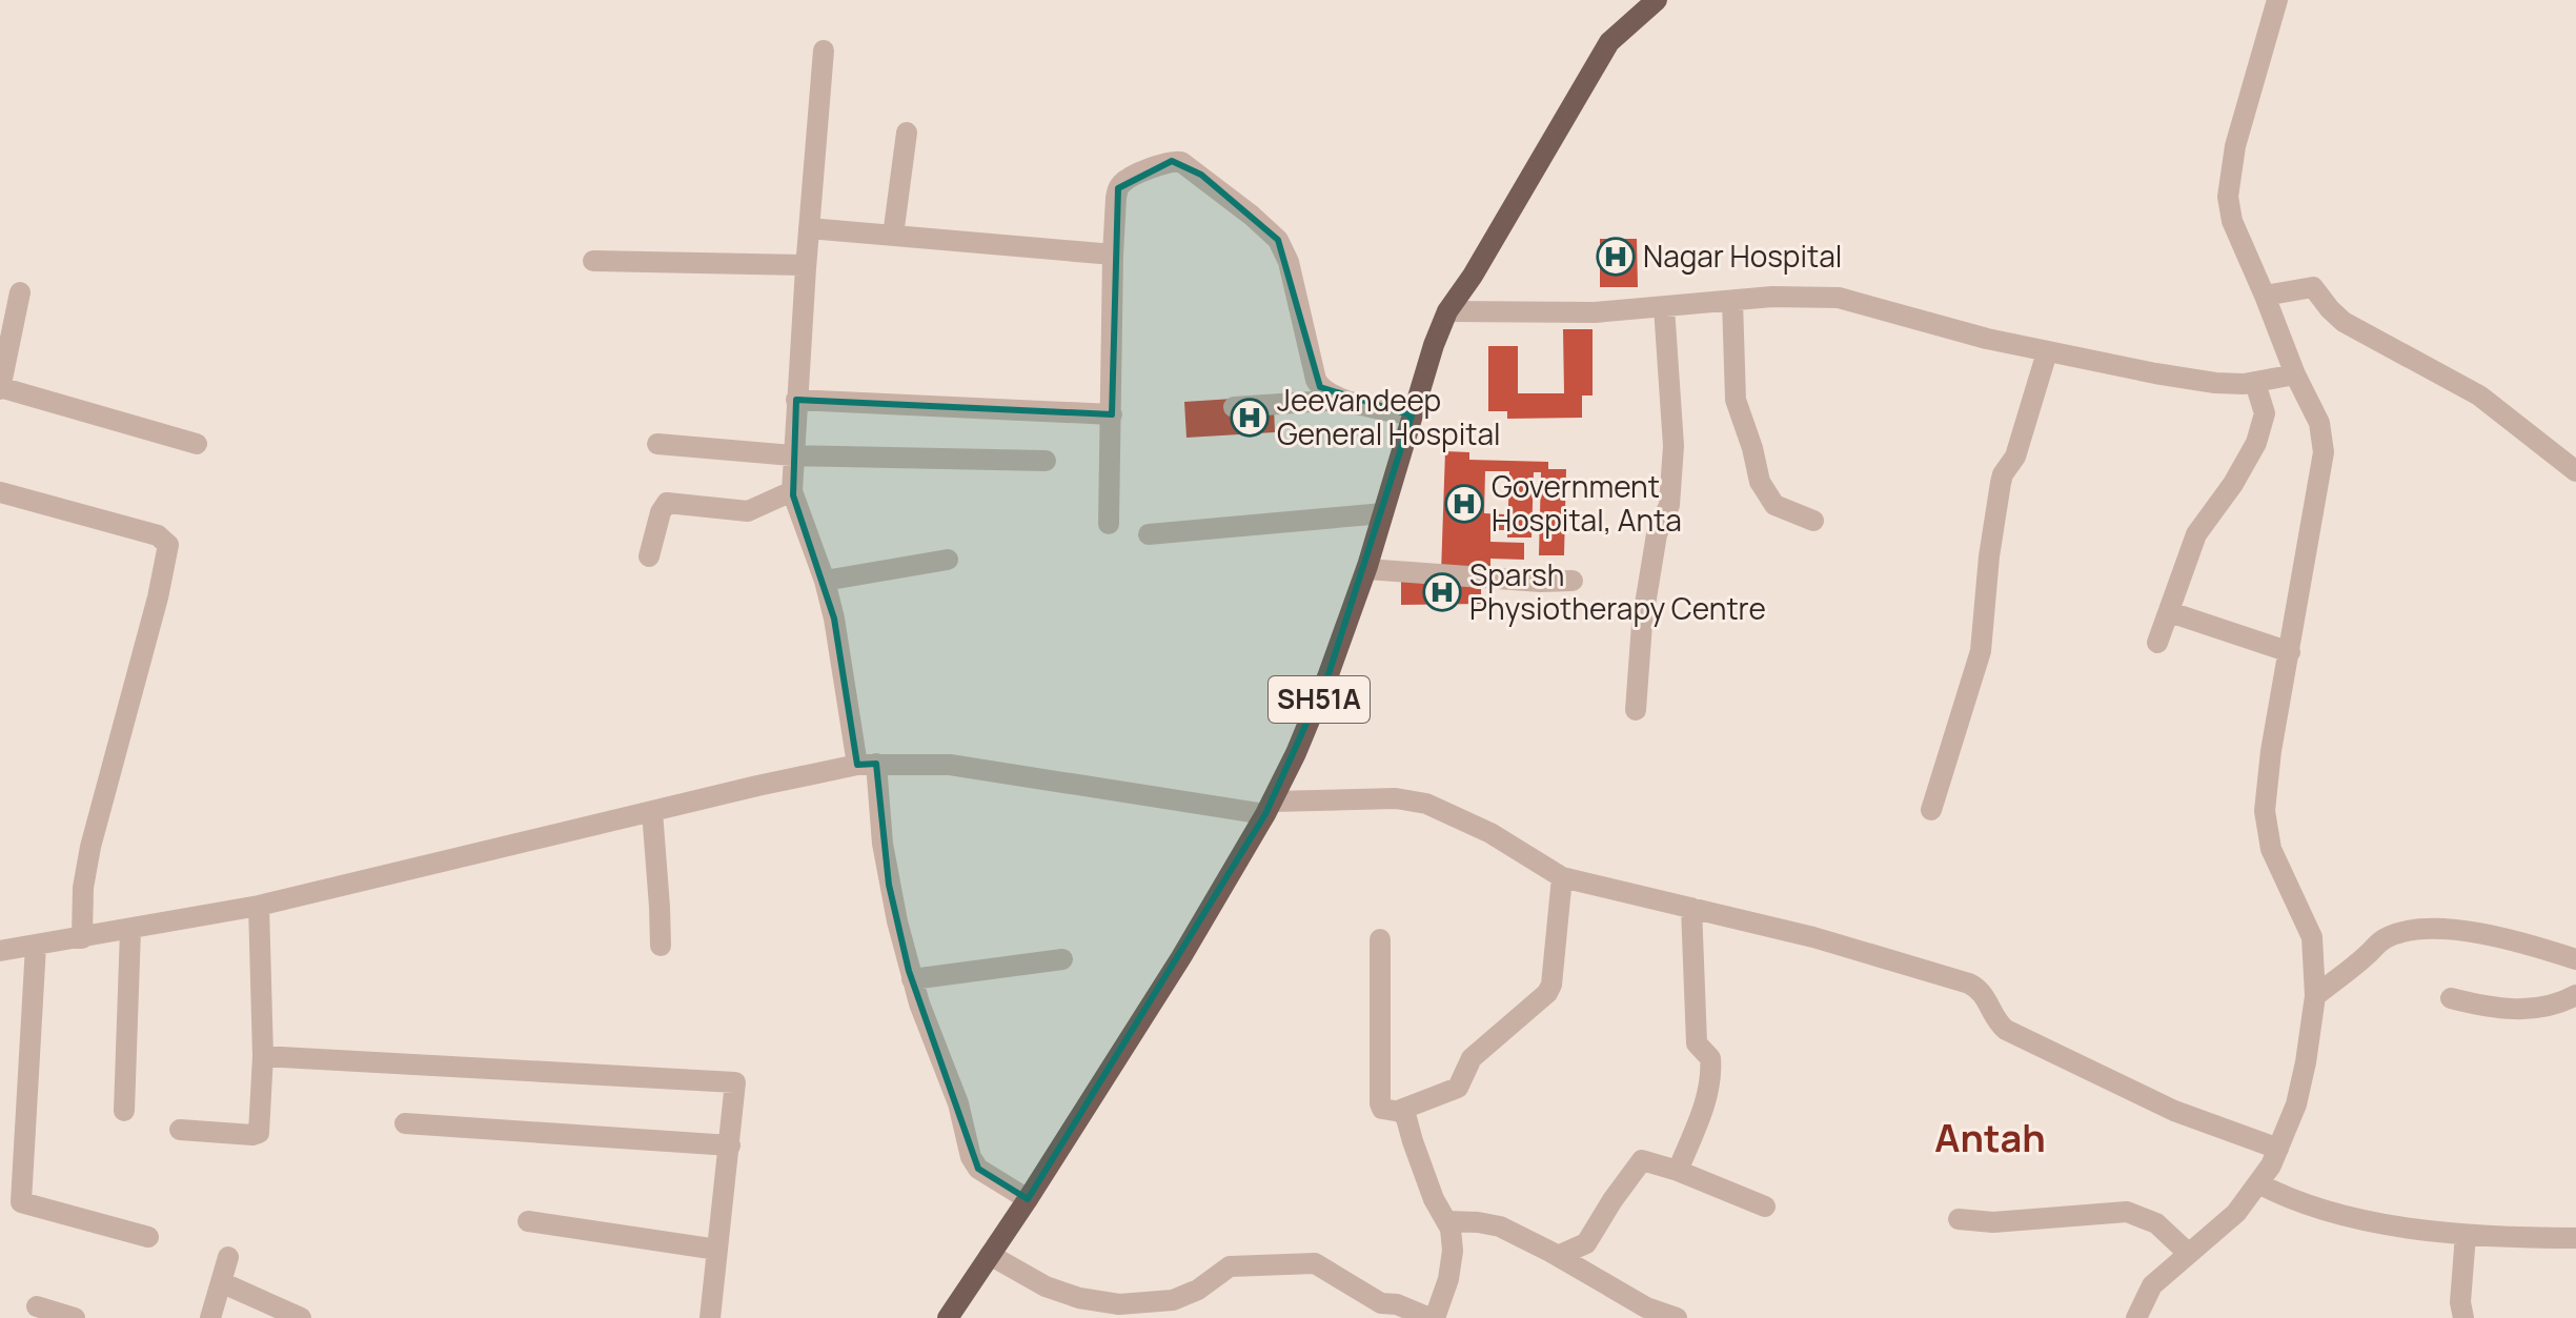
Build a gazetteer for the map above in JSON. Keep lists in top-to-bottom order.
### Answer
{
  "streets": {
    "main road": ["SH51A"]
  },
  "districts": ["Antah"],
  "places": {
    "hospital": [
      "Nagar Hospital",
      "Jeevandeep General Hospital",
      "Government Hospital, Anta",
      "Sparsh Physiotherapy Centre"
    ]
  }
}
